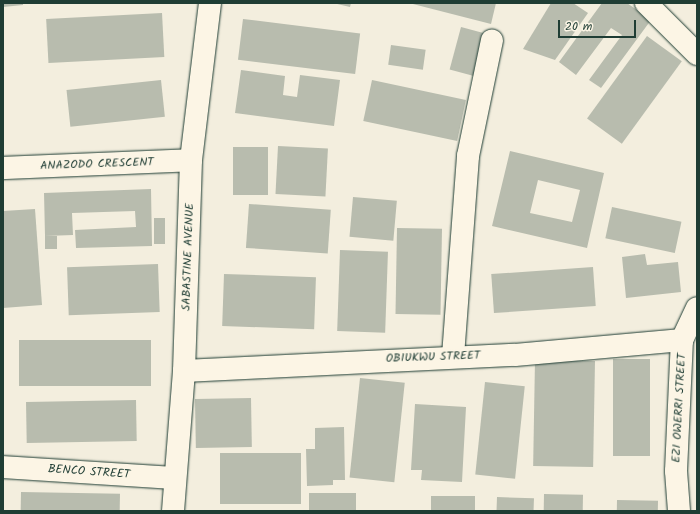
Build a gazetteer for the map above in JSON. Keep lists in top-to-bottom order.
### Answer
{
  "streets": {
    "street": [
      "ANAZODO CRESCENT",
      "SABASTINE AVENUE",
      "OBIUKWU STREET",
      "EZI OWERRI STREET",
      "BENCO STREET"
    ]
  },
  "crossings": [
    ["ANAZODO CRESCENT", "SABASTINE AVENUE"],
    ["SABASTINE AVENUE", "OBIUKWU STREET"],
    ["SABASTINE AVENUE", "BENCO STREET"],
    ["OBIUKWU STREET", "EZI OWERRI STREET"]
  ],
  "scale_bar": "20 m"
}
